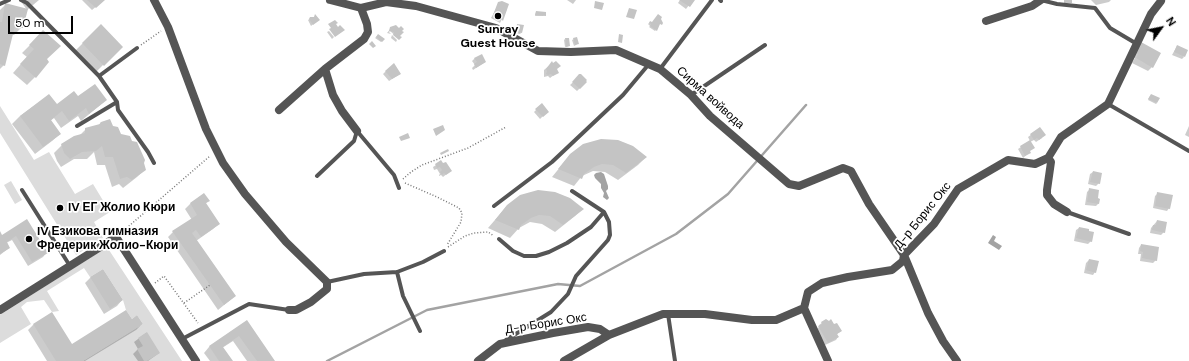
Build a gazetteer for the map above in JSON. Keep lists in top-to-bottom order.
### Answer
{
  "streets": {
    "street": ["Сирма войвода", "Д-р Борис Окс"]
  },
  "crossings": [
    ["Сирма войвода", "Д-р Борис Окс"]
  ],
  "places": ["Sunray Guest House", "IV ЕГ Жолио Кюри", "IV Езикова гимназия Фредерик Жолио-Кюри"],
  "scale_bar": "50 m",
  "north": "top right"
}
